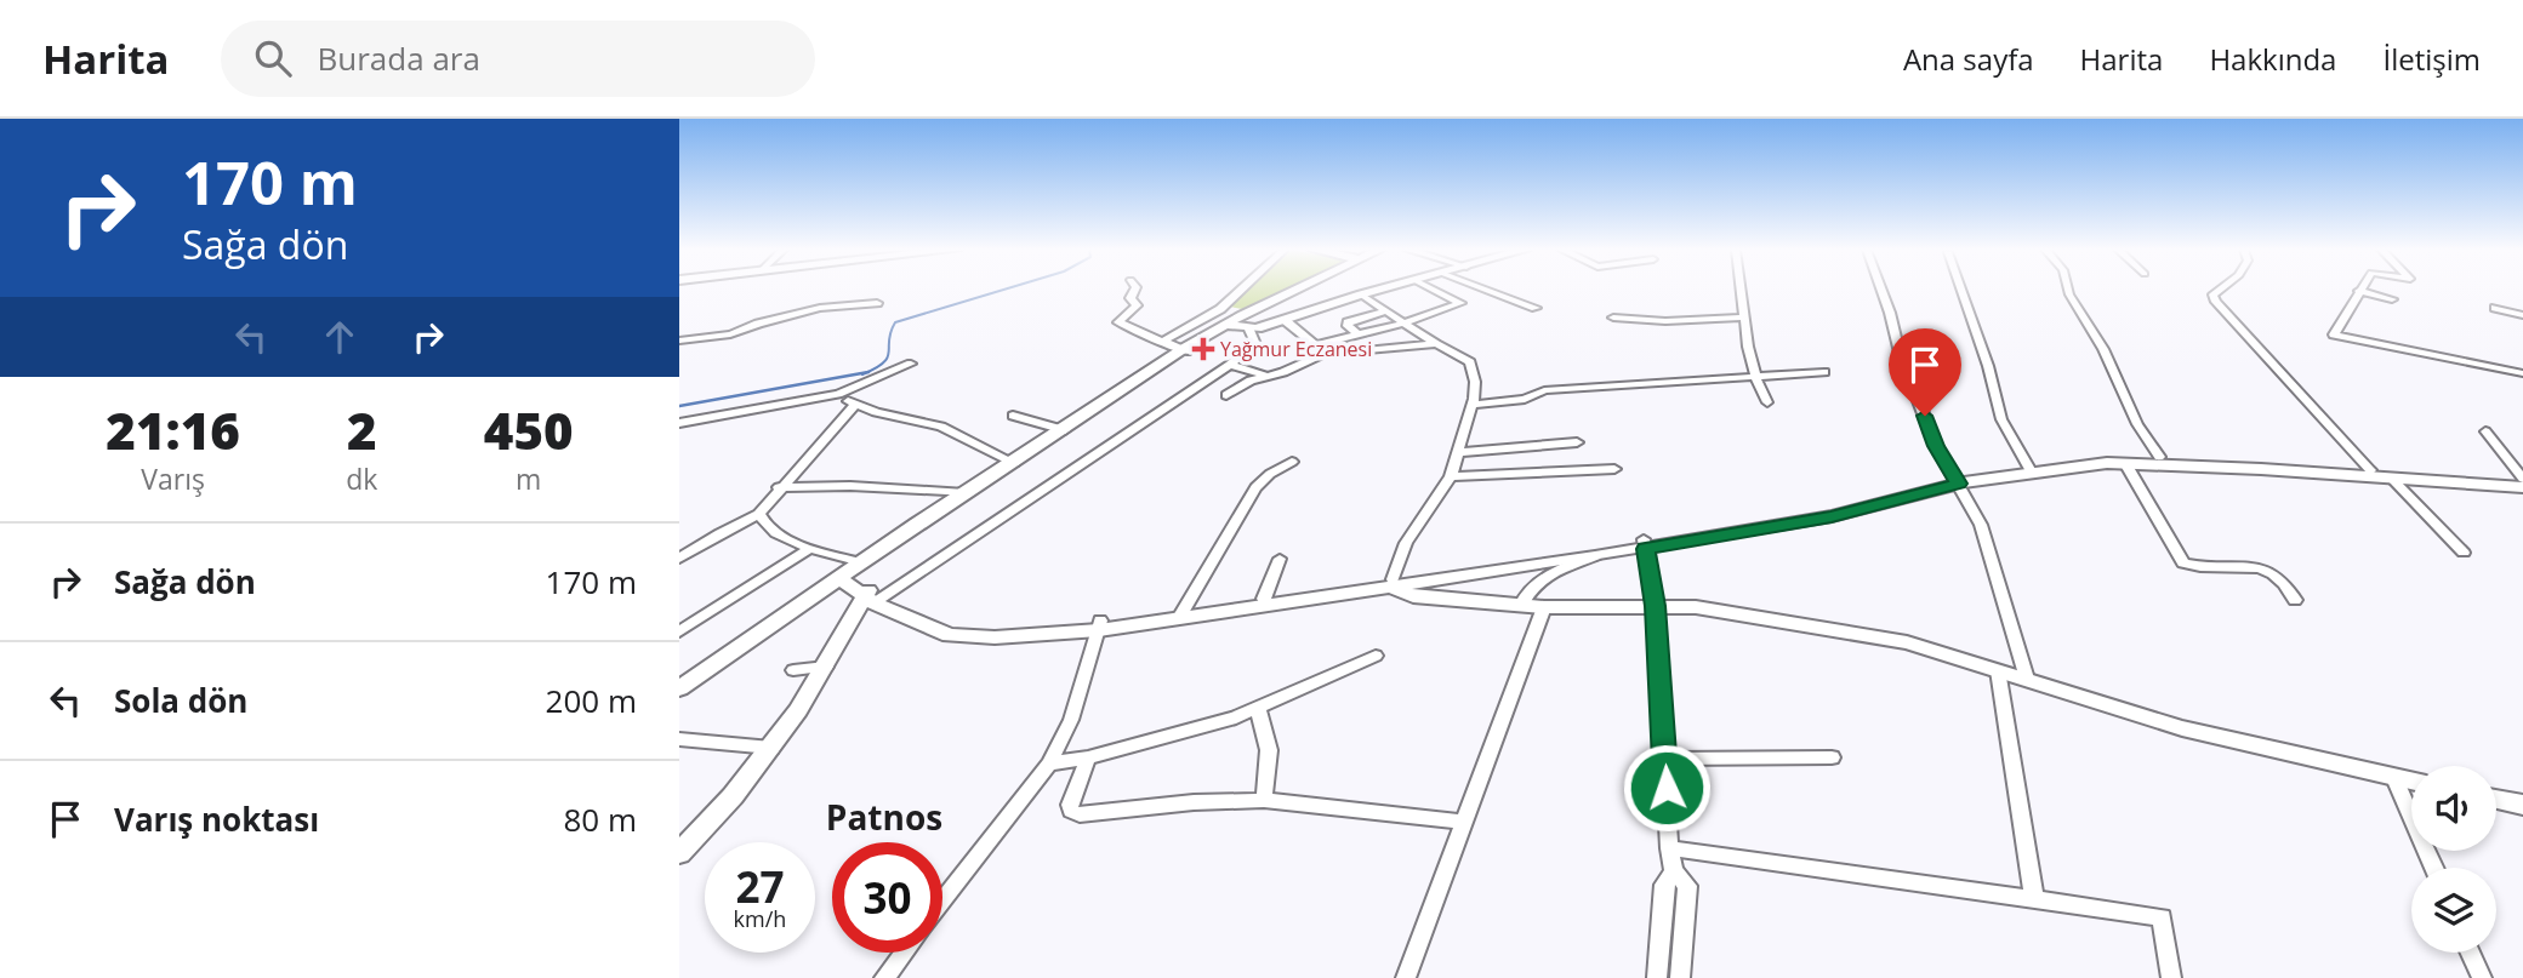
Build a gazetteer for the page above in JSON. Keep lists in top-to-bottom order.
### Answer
{
  "districts": ["Patnos"],
  "places": {
    "health": ["Yağmur Eczanesi"]
  },
  "page": {
    "header": "Harita",
    "search": "Burada ara",
    "nav": [
      "Ana sayfa",
      "Harita",
      "Hakkında",
      "İletişim"
    ],
    "turn": ["170 m", "Sağa dön"],
    "eta": [
      "21:16",
      "Varış",
      "2",
      "dk",
      "450",
      "m"
    ],
    "list": [
      {
        "name": "Sağa dön",
        "value": "170 m"
      },
      {
        "name": "Sola dön",
        "value": "200 m"
      },
      {
        "name": "Varış noktası",
        "value": "80 m"
      }
    ],
    "speed": "27 km/h",
    "limit": "30"
  }
}
